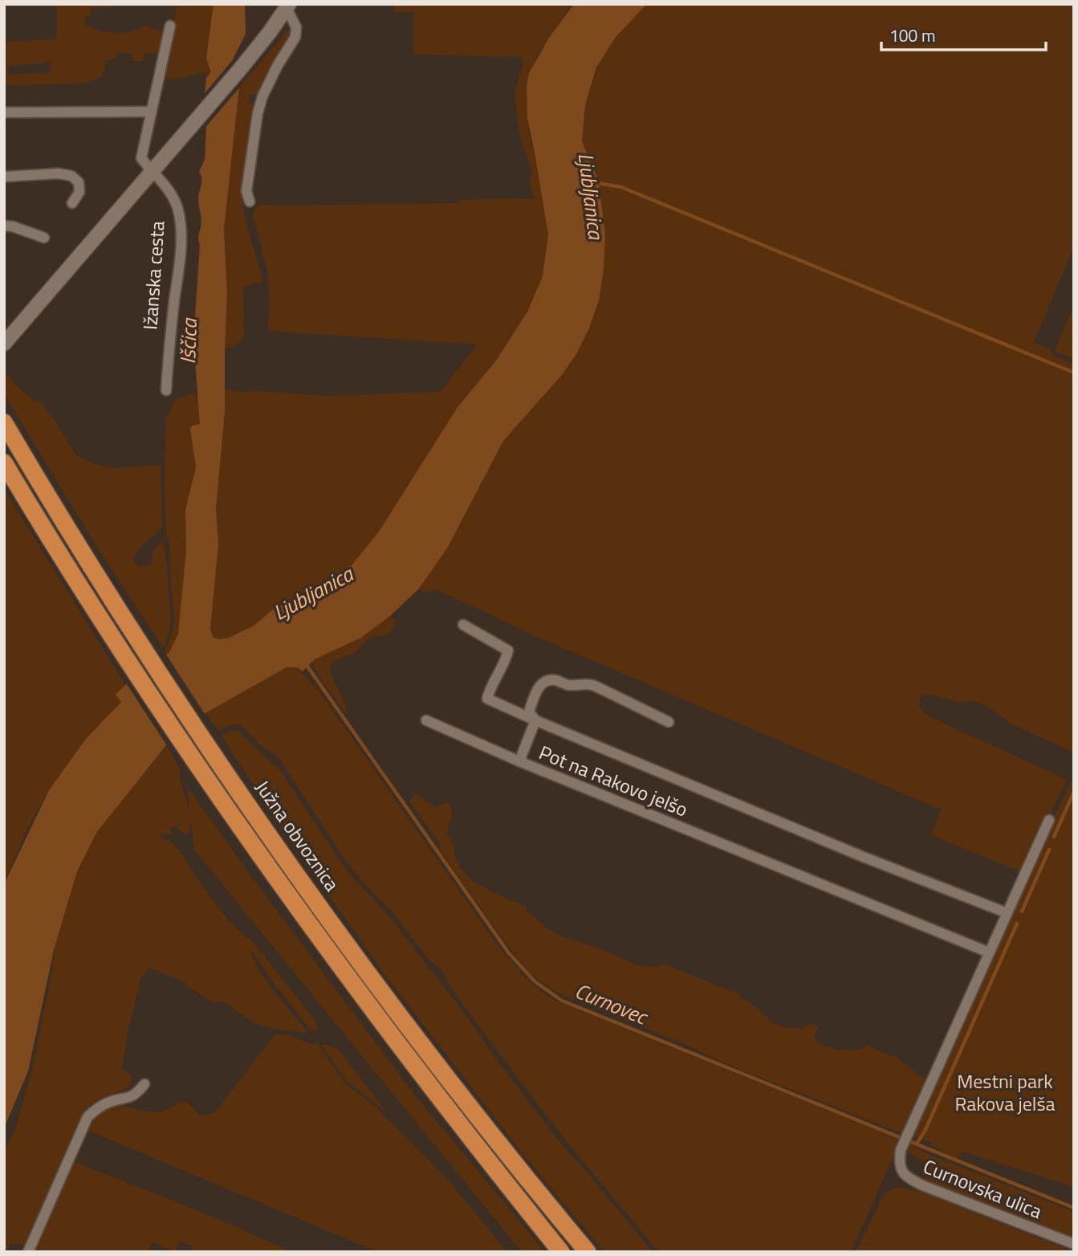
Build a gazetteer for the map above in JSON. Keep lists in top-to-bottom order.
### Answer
{
  "streets": {
    "highway": ["Južna obvoznica"],
    "main road": ["Ižanska cesta"],
    "street": ["Pot na Rakovo jelšo", "Curnovska ulica"]
  },
  "crossings": [
    ["Pot na Rakovo jelšo", "Curnovska ulica"]
  ],
  "water": ["Ljubljanica", "Iščica", "Curnovec"],
  "parks": ["Mestni park Rakova jelša"],
  "scale_bar": "100 m"
}
